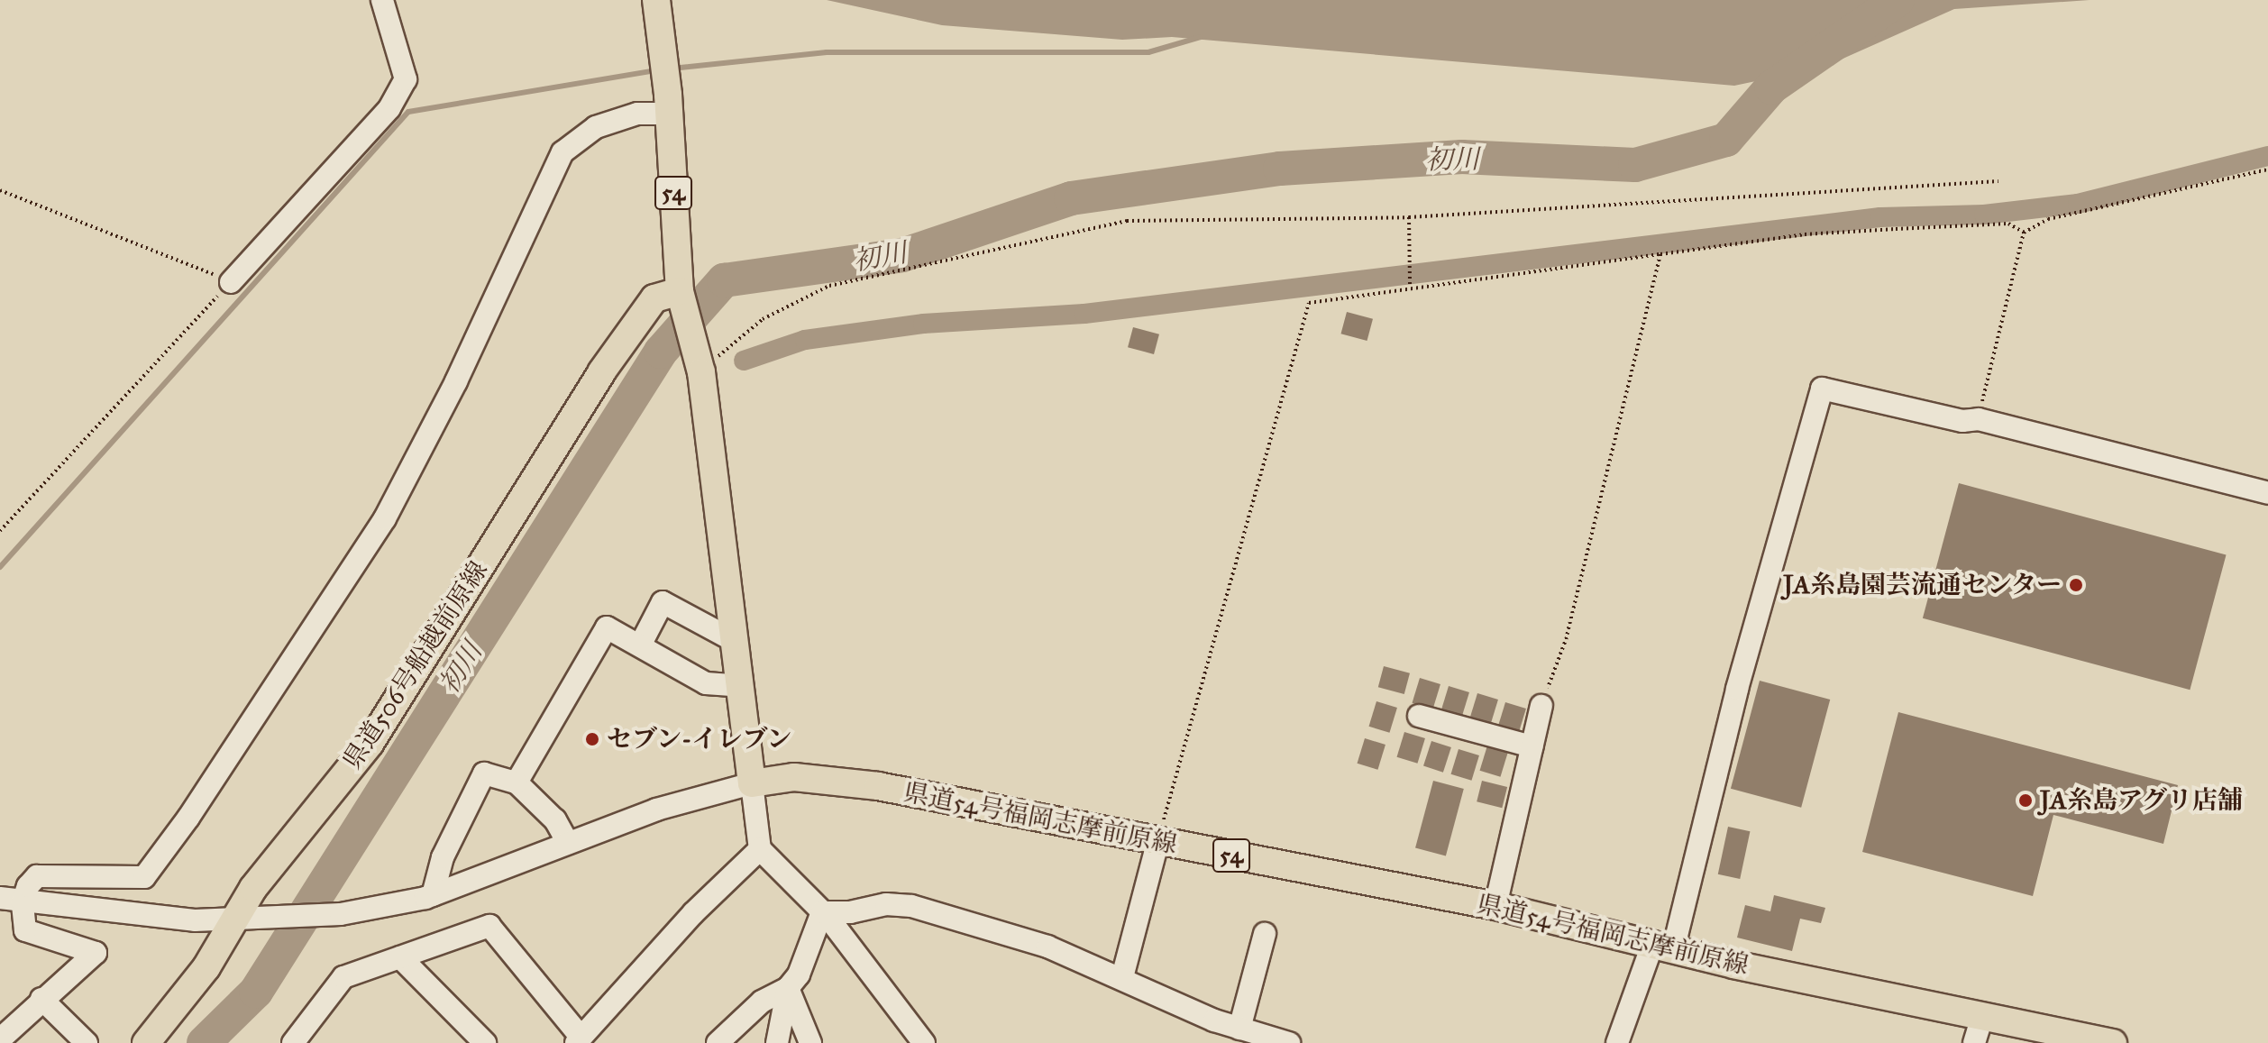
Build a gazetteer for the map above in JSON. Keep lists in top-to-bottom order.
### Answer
{
  "streets": {
    "main road": ["54", "県道506号船越前原線", "県道54号福岡志摩前原線"]
  },
  "crossings": [
    ["54", "県道506号船越前原線"],
    ["54", "県道54号福岡志摩前原線"]
  ],
  "water": ["初川"],
  "places": ["JA糸島園芸流通センター", "セブン-イレブン", "JA糸島アグリ店舗"]
}
